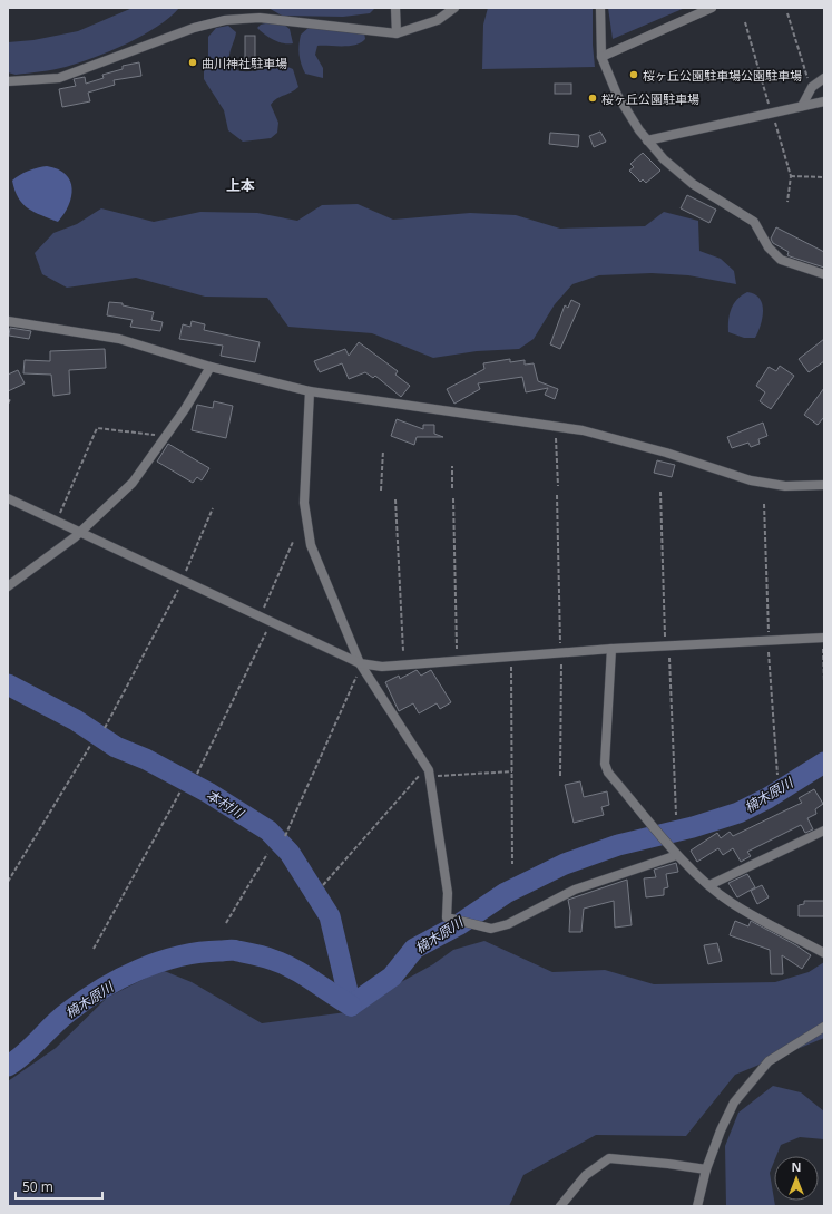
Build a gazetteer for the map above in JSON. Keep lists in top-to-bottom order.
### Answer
{
  "districts": ["上本"],
  "water": ["楠木原川", "本村川"],
  "places": ["曲川神社駐車場", "桜ヶ丘公園駐車場公園駐車場", "桜ヶ丘公園駐車場"],
  "scale_bar": "50 m",
  "north": "top"
}
